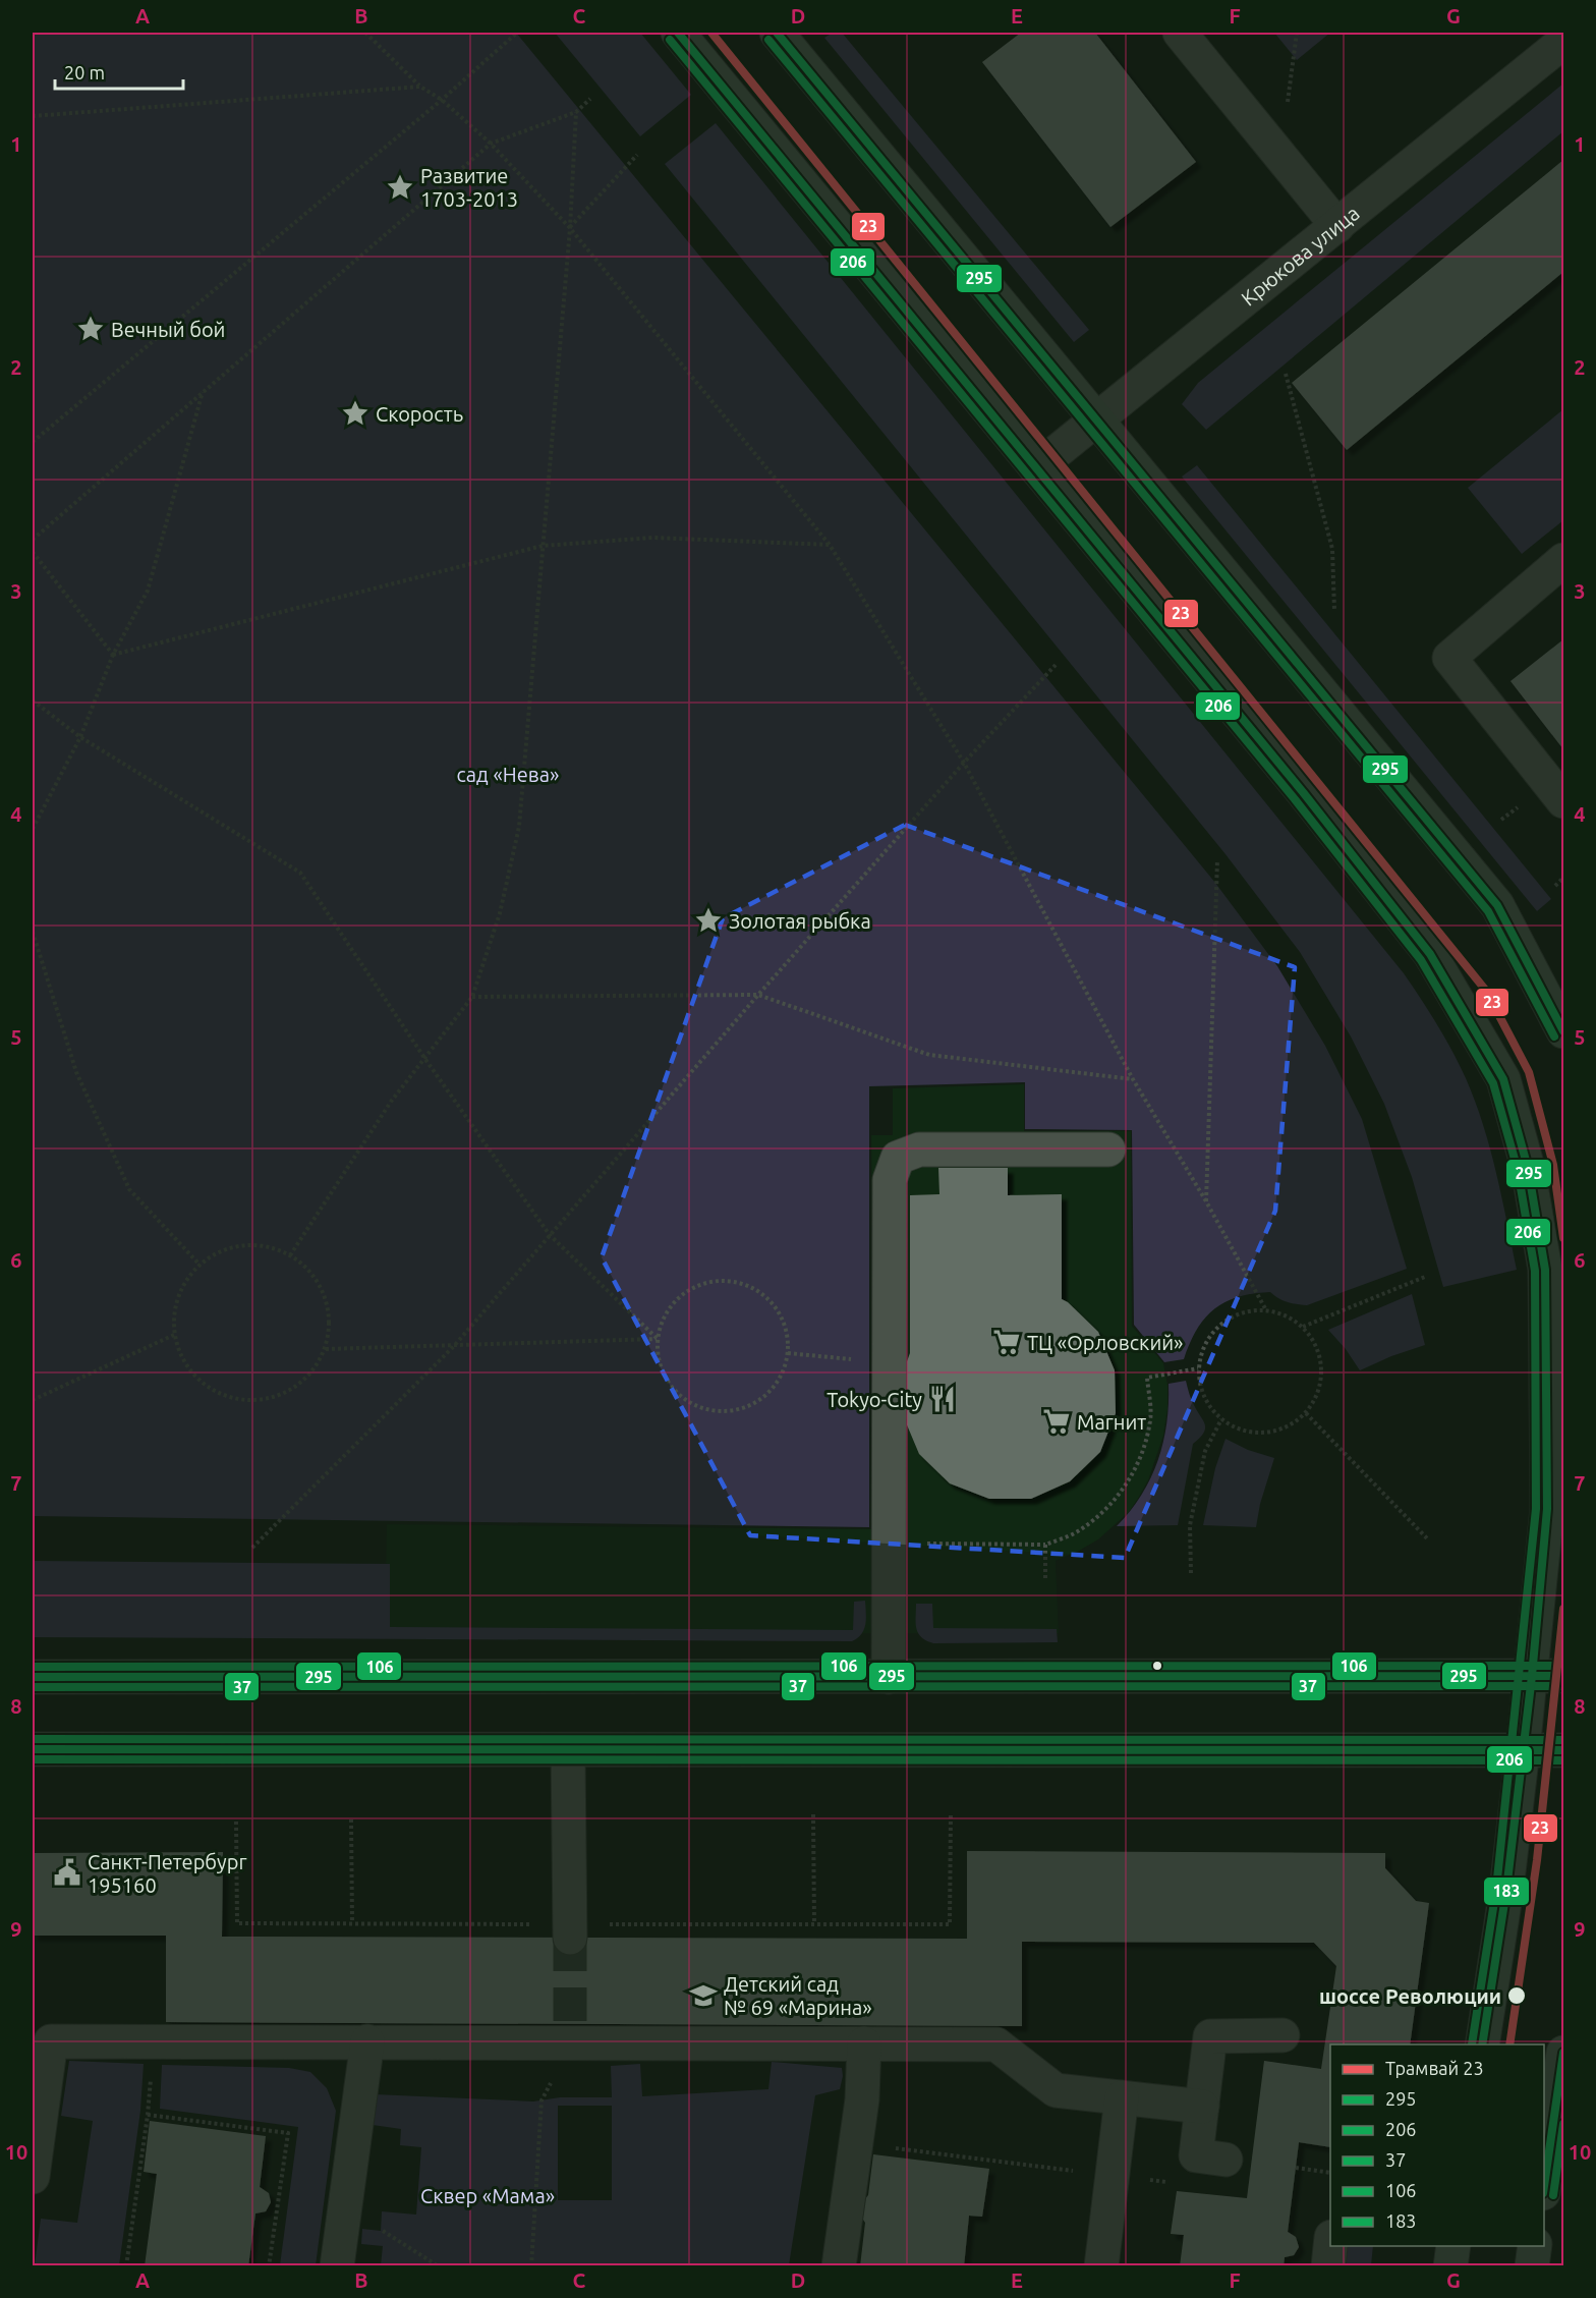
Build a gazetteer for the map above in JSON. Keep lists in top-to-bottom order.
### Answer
{
  "streets": {
    "street": ["Крюкова улица"]
  },
  "parks": ["сад «Нева»", "Сквер «Мама»"],
  "places": {
    "place": [
      "Развитие 1703-2013",
      "Вечный бой",
      "Скорость",
      "Золотая рыбка"
    ],
    "supermarket": ["ТЦ «Орловский»", "Магнит"],
    "restaurant": ["Tokyo-City"],
    "public building": ["Санкт-Петербург 195160"],
    "school or university": ["Детский сад № 69 «Марина»"],
    "other": ["шоссе Революции"]
  },
  "lines": [
    "tram line 23",
    "transit line 295",
    "transit line 206",
    "transit line 106",
    "transit line 183",
    "transit line 37"
  ],
  "legend": [
    "Трамвай 23",
    "295",
    "206",
    "37",
    "106",
    "183"
  ],
  "scale_bar": "20 m",
  "grid": {
    "columns": [
      "A",
      "B",
      "C",
      "D",
      "E",
      "F",
      "G"
    ],
    "rows": [
      "1",
      "2",
      "3",
      "4",
      "5",
      "6",
      "7",
      "8",
      "9",
      "10"
    ]
  }
}
